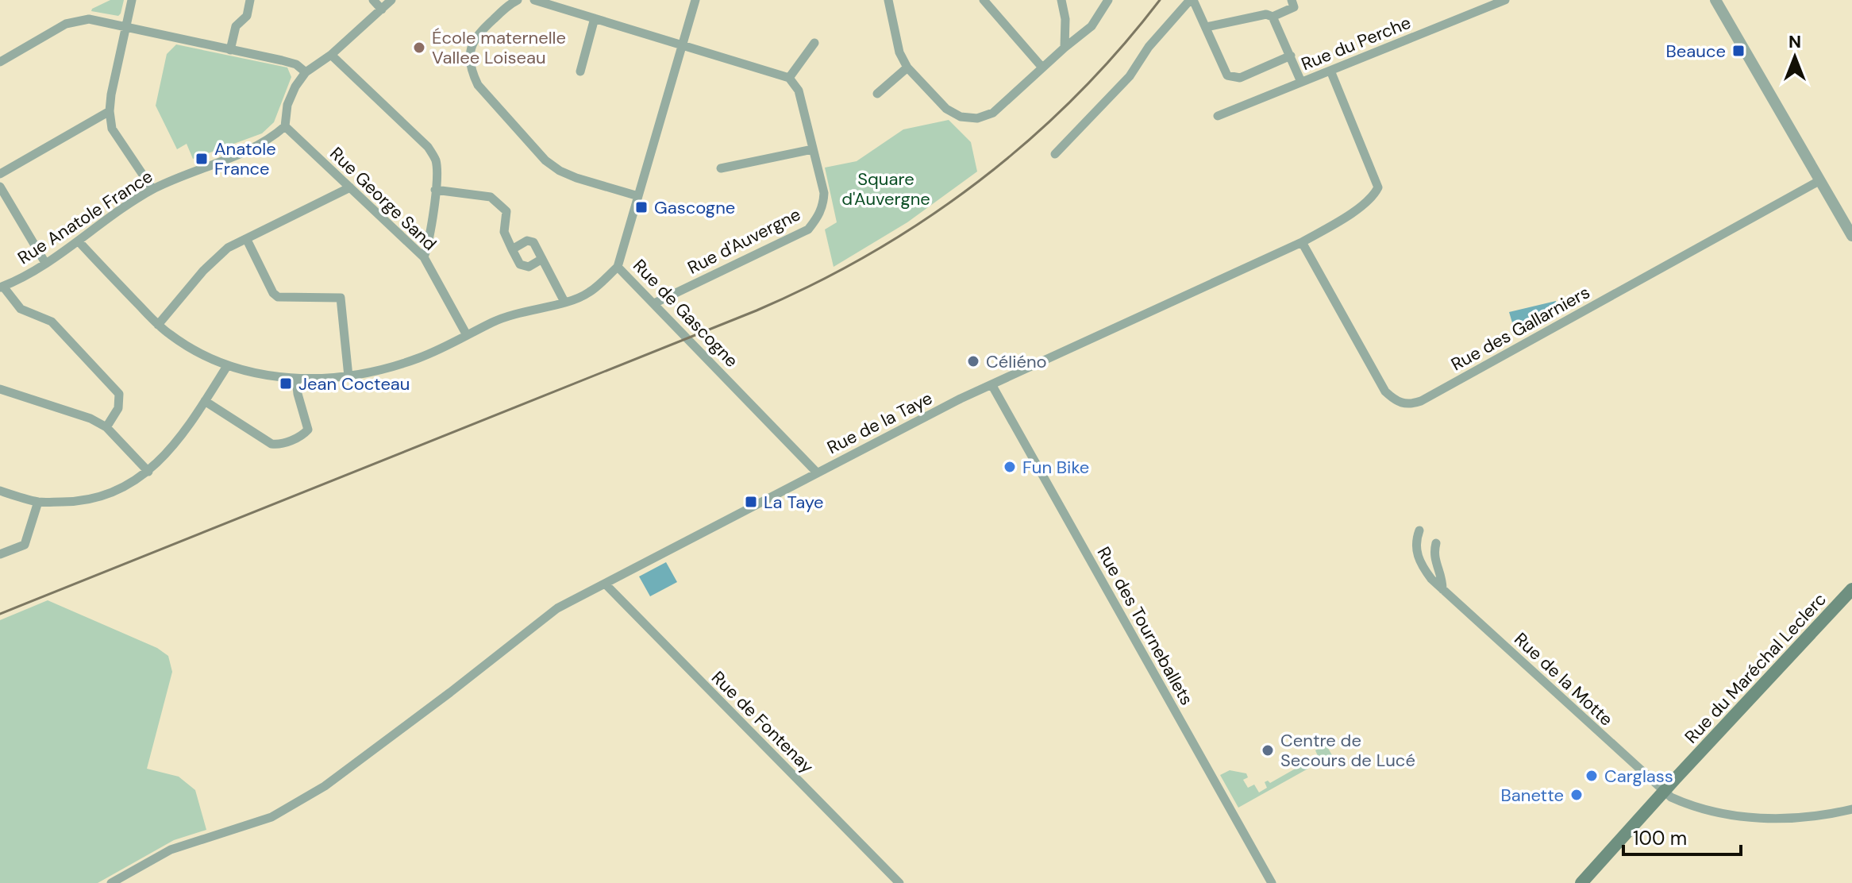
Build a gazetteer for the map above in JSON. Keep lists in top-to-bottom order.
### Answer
{
  "streets": {
    "main road": ["Rue du Maréchal Leclerc"],
    "street": [
      "Rue du Perche",
      "Rue George Sand",
      "Rue Anatole France",
      "Rue d'Auvergne",
      "Rue de Gascogne",
      "Rue des Gallarniers",
      "Rue de la Taye",
      "Rue des Tourneballets",
      "Rue de la Motte",
      "Rue de Fontenay"
    ]
  },
  "crossings": [
    ["Rue du Perche", "Rue de la Taye"],
    ["Rue George Sand", "Rue Anatole France"],
    ["Rue d'Auvergne", "Rue de Gascogne"],
    ["Rue de Gascogne", "Rue de la Taye"],
    ["Rue des Gallarniers", "Rue de la Taye"],
    ["Rue de la Taye", "Rue des Tourneballets"],
    ["Rue de la Taye", "Rue de Fontenay"],
    ["Rue du Maréchal Leclerc", "Rue de la Motte"]
  ],
  "parks": ["Square d'Auvergne"],
  "places": {
    "other": [
      "École maternelle Vallee Loiseau",
      "Céliéno",
      "Fun Bike",
      "Centre de Secours de Lucé",
      "Carglass",
      "Banette"
    ],
    "transit": [
      "Beauce",
      "Anatole France",
      "Gascogne",
      "Jean Cocteau",
      "La Taye"
    ]
  },
  "scale_bar": "100 m",
  "north": "top"
}
